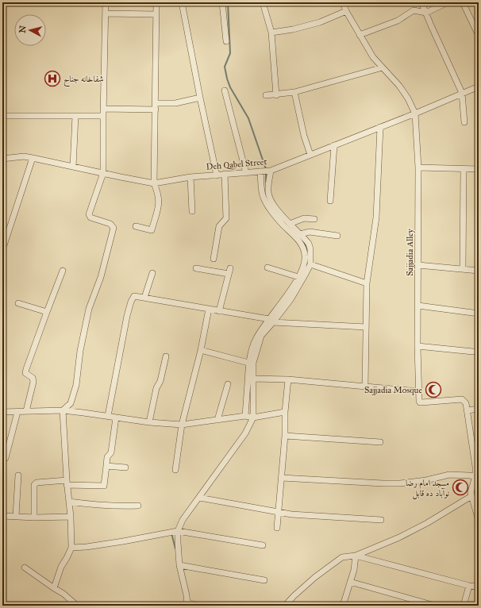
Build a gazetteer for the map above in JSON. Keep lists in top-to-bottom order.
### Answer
{
  "streets": {
    "street": ["Deh Qabel Street", "Sajjadia Alley"]
  },
  "crossings": [
    ["Deh Qabel Street", "Sajjadia Alley"]
  ],
  "places": {
    "hospital": ["شفاخانه جناح"],
    "mosque": ["Sajjadia Mosque", "مسجد امام رضا نوآباد ده قابل"]
  },
  "north": "left"
}
